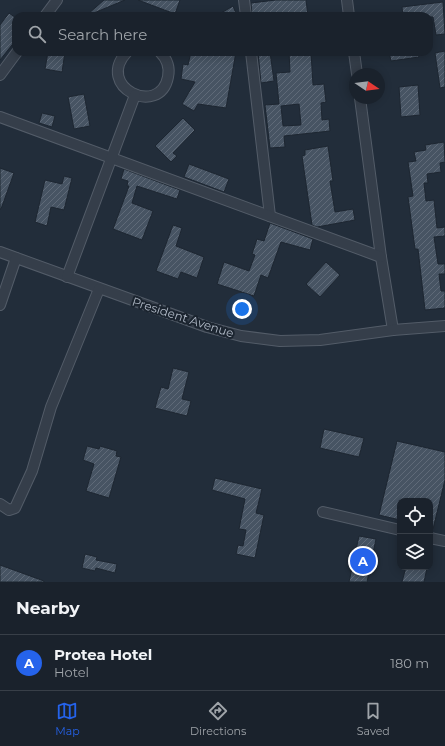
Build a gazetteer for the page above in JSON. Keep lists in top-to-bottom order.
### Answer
{
  "streets": {
    "street": ["President Avenue"]
  },
  "north": "right",
  "page": {
    "search": "Search here",
    "pins": "A",
    "heading": "Nearby",
    "list": [
      {
        "mark": "A",
        "name": "Protea Hotel",
        "note": "Hotel",
        "value": "180 m"
      }
    ],
    "nav": ["Map", "Directions", "Saved"]
  }
}
